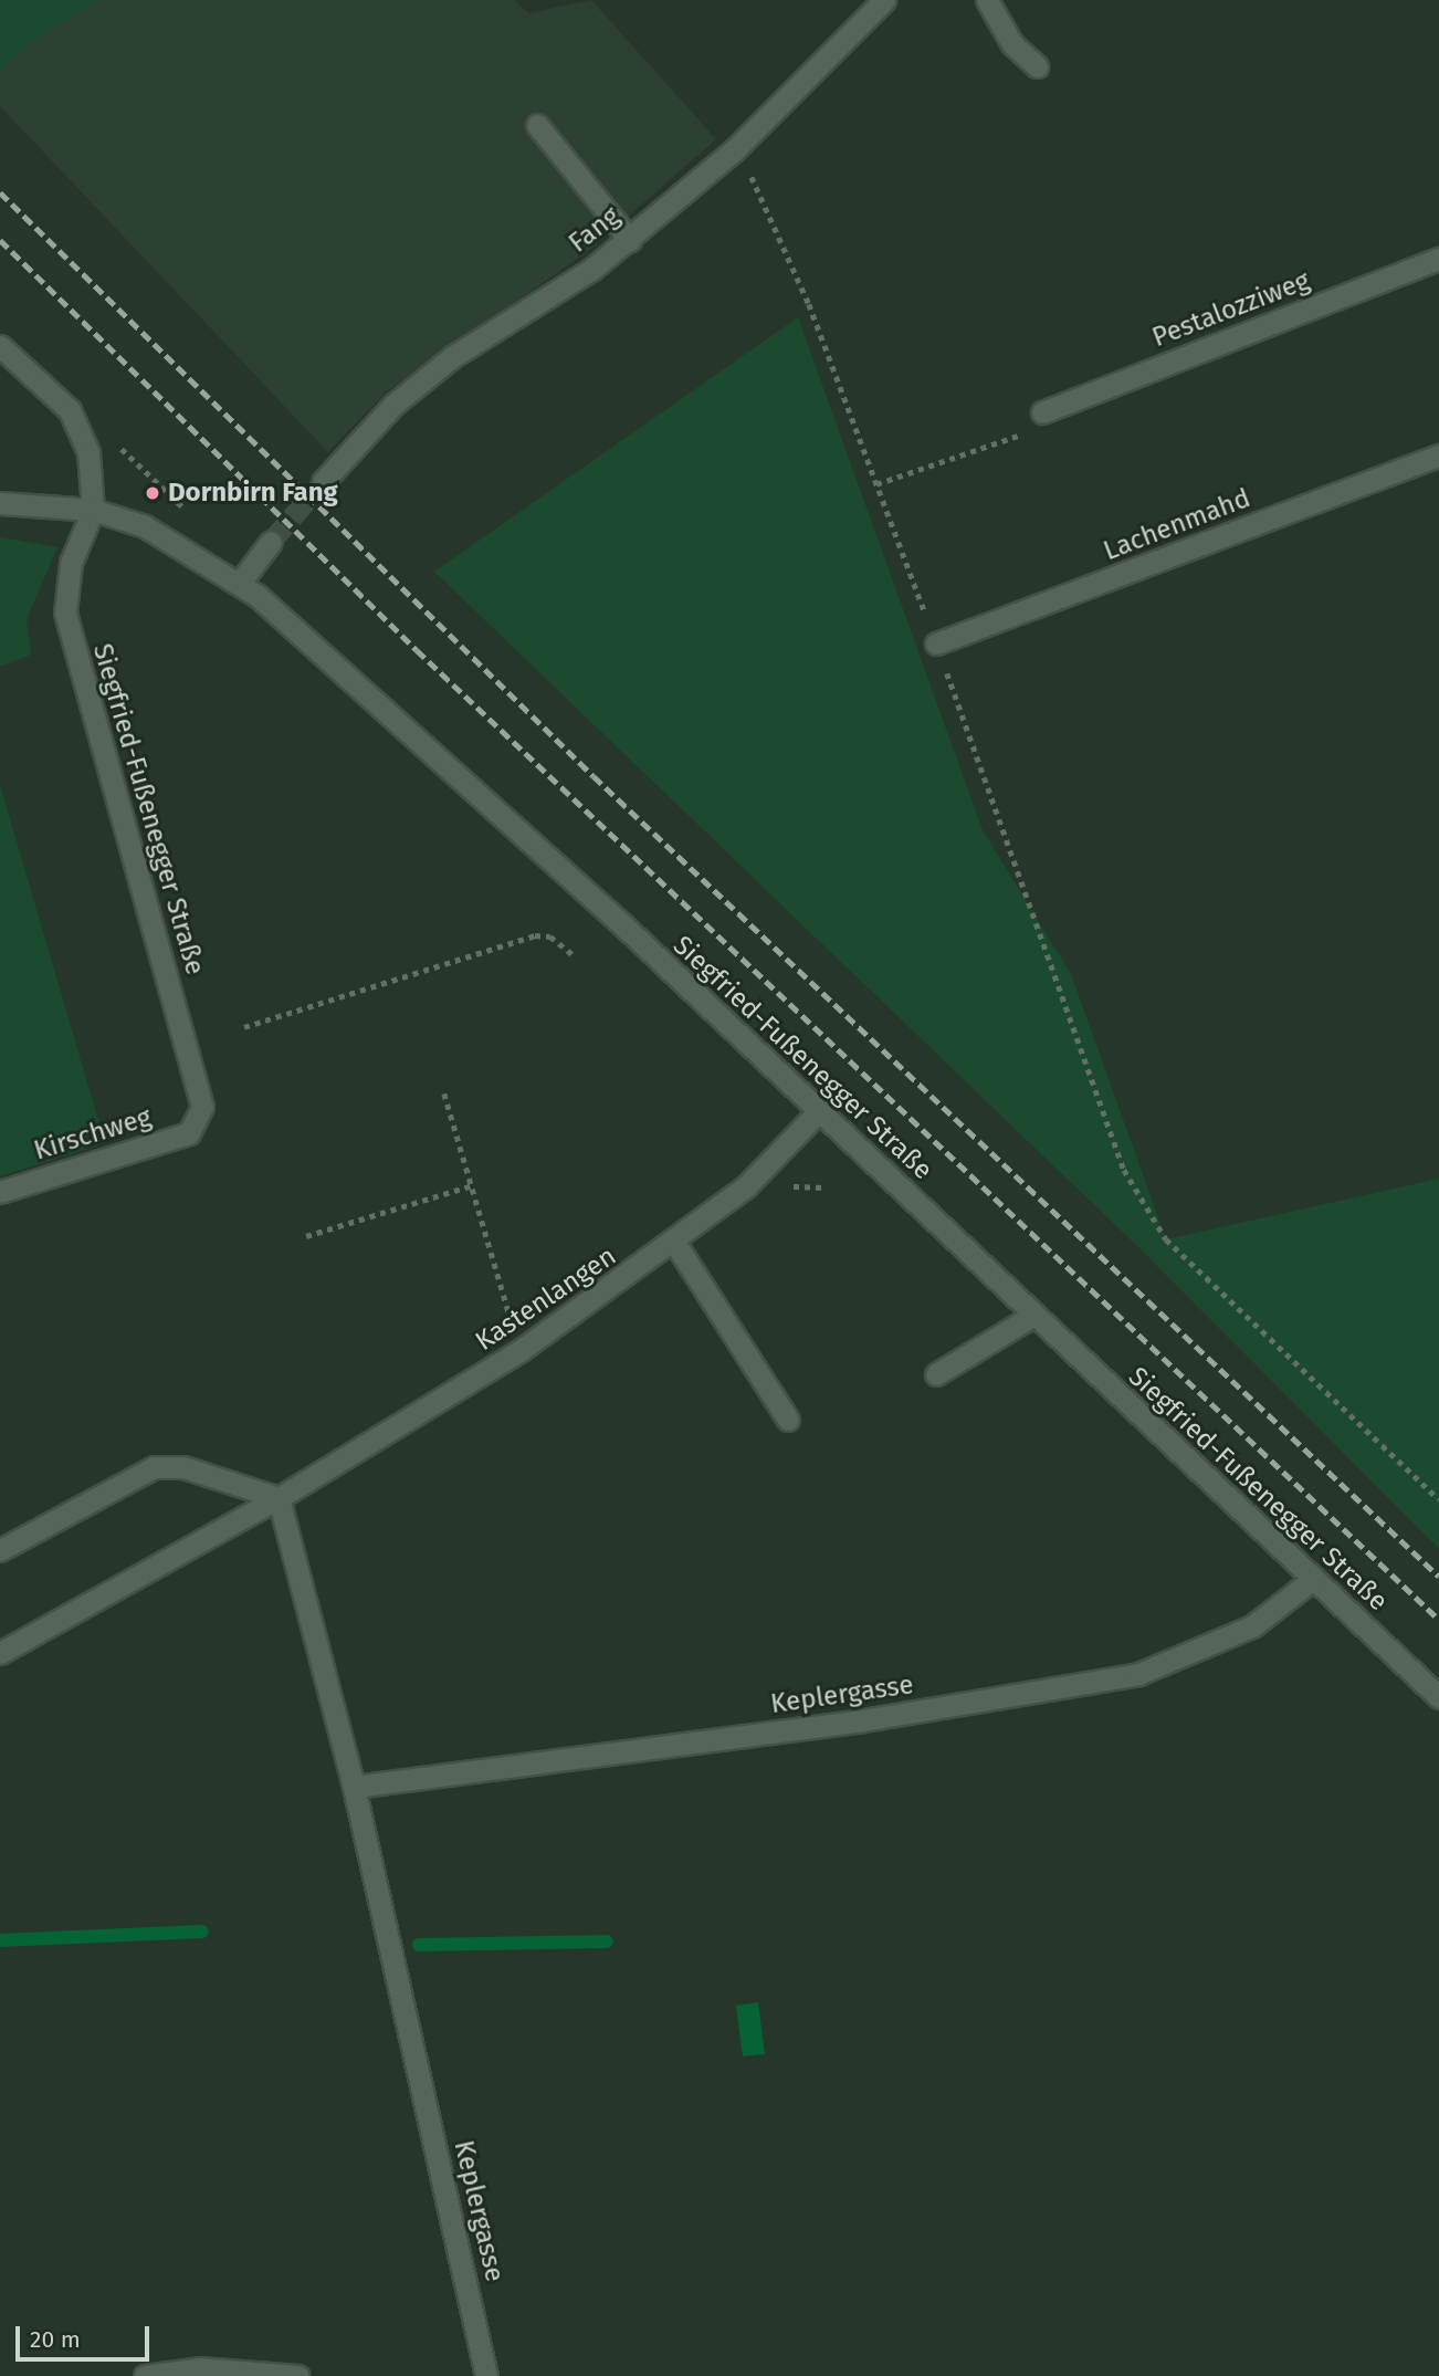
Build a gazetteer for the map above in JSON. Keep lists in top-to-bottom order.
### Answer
{
  "streets": {
    "street": [
      "Fang",
      "Pestalozziweg",
      "Lachenmahd",
      "Siegfried-Fußenegger Straße",
      "Kirschweg",
      "Kastenlangen",
      "Keplergasse"
    ]
  },
  "crossings": [
    ["Siegfried-Fußenegger Straße", "Kirschweg"],
    ["Siegfried-Fußenegger Straße", "Kastenlangen"],
    ["Siegfried-Fußenegger Straße", "Keplergasse"],
    ["Kastenlangen", "Keplergasse"]
  ],
  "places": ["Dornbirn Fang"],
  "scale_bar": "20 m"
}
